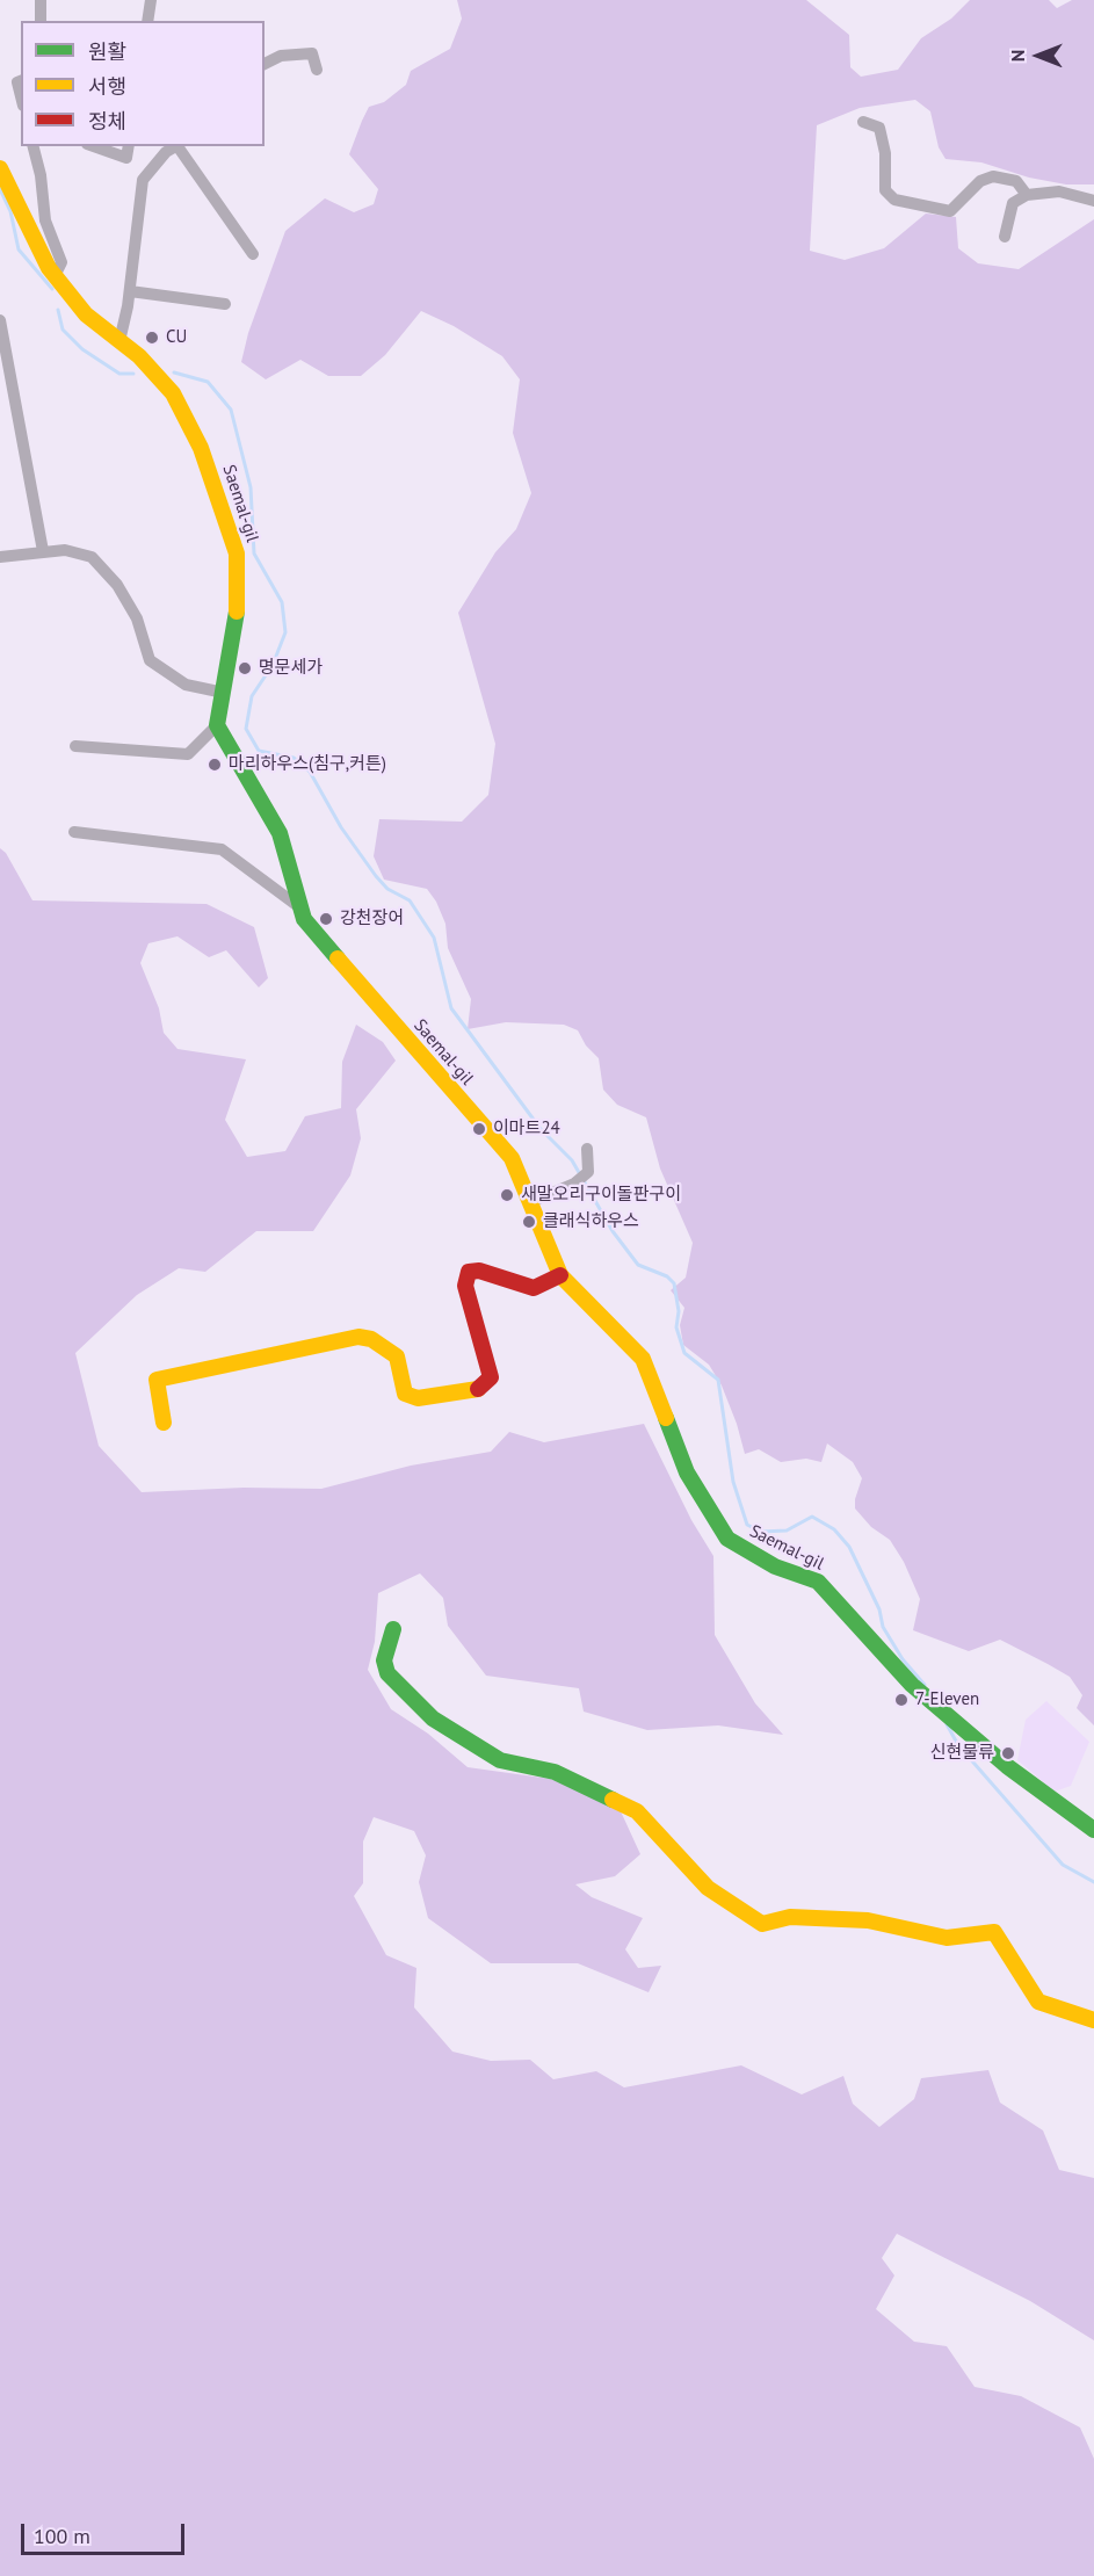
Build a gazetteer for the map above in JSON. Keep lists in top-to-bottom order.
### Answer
{
  "streets": {
    "street": ["Saemal-gil"]
  },
  "places": [
    "CU",
    "명문세가",
    "마리하우스(침구,커튼)",
    "강천장어",
    "이마트24",
    "새말오리구이돌판구이",
    "클래식하우스",
    "7-Eleven",
    "신현물류"
  ],
  "legend": ["원활", "서행", "정체"],
  "scale_bar": "100 m",
  "north": "left"
}
